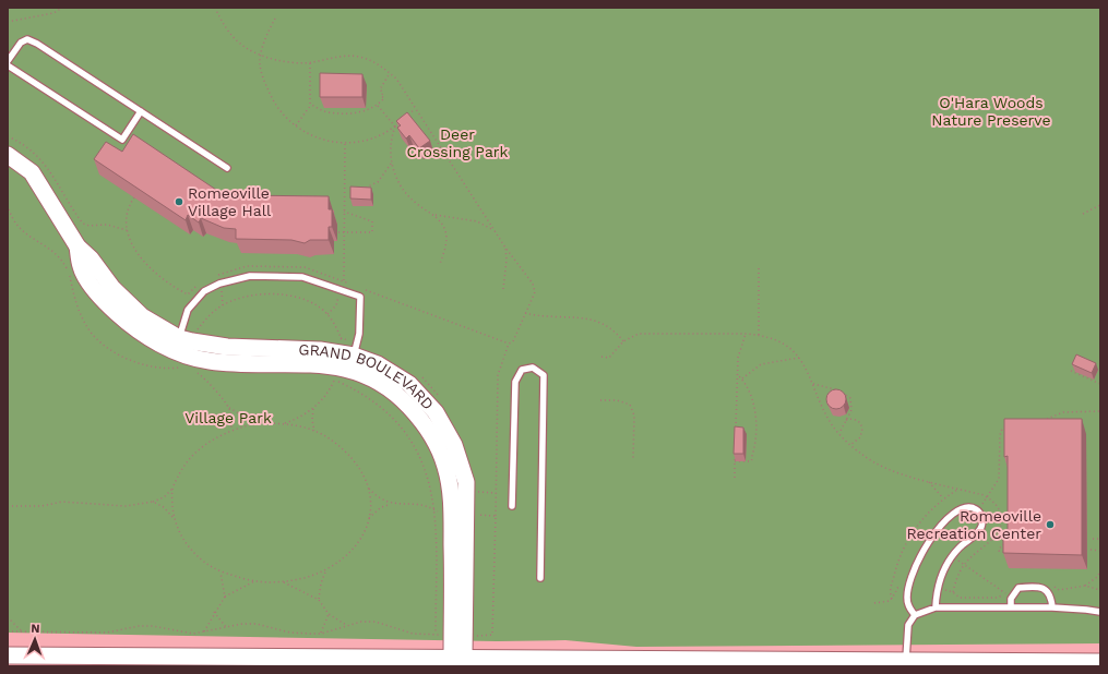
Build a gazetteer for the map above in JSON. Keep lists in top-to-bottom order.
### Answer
{
  "streets": {
    "main road": ["GRAND BOULEVARD"]
  },
  "parks": ["O'Hara Woods Nature Preserve", "Deer Crossing Park", "Village Park"],
  "places": ["Romeoville Village Hall", "Romeoville Recreation Center"],
  "north": "top"
}
